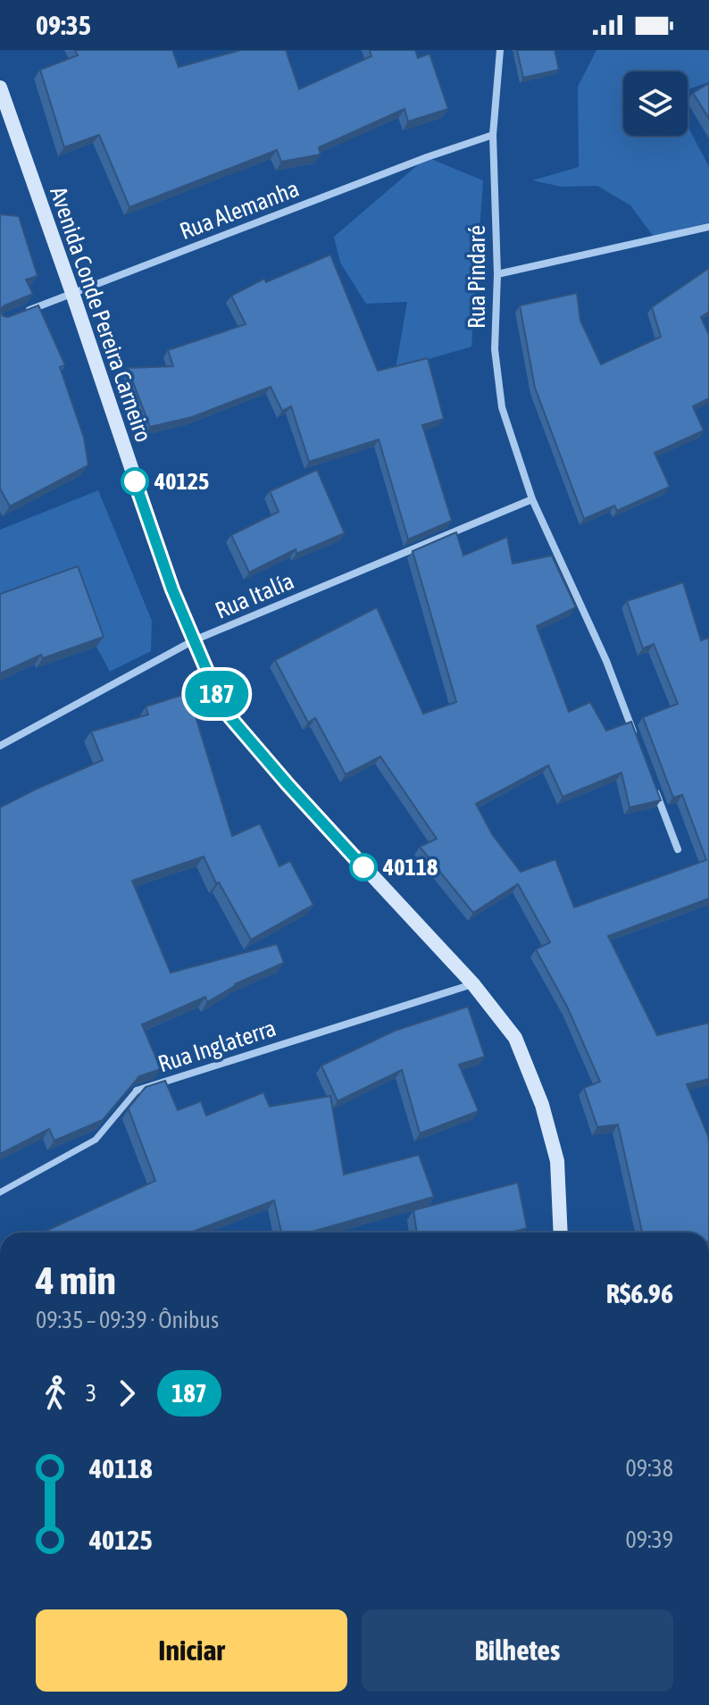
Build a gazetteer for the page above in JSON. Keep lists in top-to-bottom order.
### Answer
{
  "streets": {
    "main road": ["Avenida Conde Pereira Carneiro"],
    "street": [
      "Rua Alemanha",
      "Rua Pindaré",
      "Rua Italía",
      "Rua Inglaterra"
    ]
  },
  "crossings": [
    ["Rua Alemanha", "Rua Pindaré"],
    ["Rua Alemanha", "Avenida Conde Pereira Carneiro"],
    ["Rua Pindaré", "Rua Italía"],
    ["Avenida Conde Pereira Carneiro", "Rua Italía"],
    ["Avenida Conde Pereira Carneiro", "Rua Inglaterra"]
  ],
  "places": ["40125", "40118"],
  "lines": ["bus line 187"],
  "page": {
    "status": "09:35",
    "on_map": "187",
    "heading": ["4 min", "09:35 – 09:39 · Ônibus", "R$6.96"],
    "legs": ["3", "187"],
    "list": [
      {
        "name": "40118",
        "value": "09:38"
      },
      {
        "name": "40125",
        "value": "09:39"
      }
    ],
    "buttons": ["Iniciar", "Bilhetes"]
  }
}
